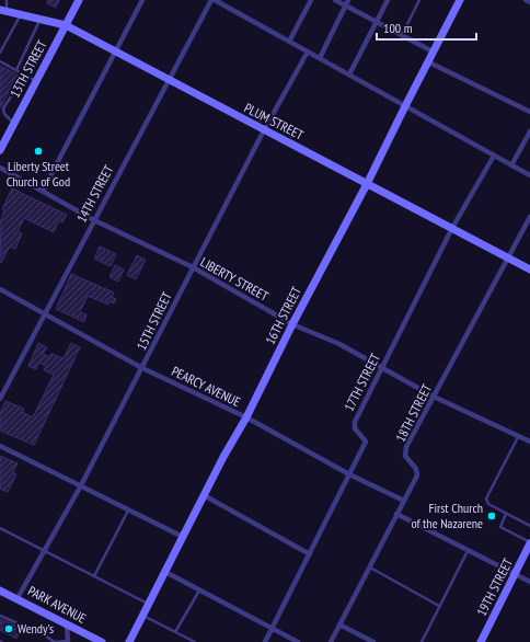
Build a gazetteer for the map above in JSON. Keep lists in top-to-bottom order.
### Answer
{
  "streets": {
    "street": [
      "13TH STREET",
      "PLUM STREET",
      "14TH STREET",
      "LIBERTY STREET",
      "16TH STREET",
      "15TH STREET",
      "17TH STREET",
      "PEARCY AVENUE",
      "18TH STREET",
      "19TH STREET",
      "PARK AVENUE"
    ]
  },
  "crossings": [
    ["13TH STREET", "PLUM STREET"],
    ["PLUM STREET", "14TH STREET"],
    ["PLUM STREET", "16TH STREET"],
    ["PLUM STREET", "15TH STREET"],
    ["PLUM STREET", "17TH STREET"],
    ["PLUM STREET", "18TH STREET"],
    ["14TH STREET", "LIBERTY STREET"],
    ["14TH STREET", "PEARCY AVENUE"],
    ["LIBERTY STREET", "16TH STREET"],
    ["LIBERTY STREET", "15TH STREET"],
    ["LIBERTY STREET", "17TH STREET"],
    ["LIBERTY STREET", "18TH STREET"],
    ["16TH STREET", "PEARCY AVENUE"],
    ["15TH STREET", "PEARCY AVENUE"],
    ["15TH STREET", "PARK AVENUE"],
    ["17TH STREET", "PEARCY AVENUE"],
    ["PEARCY AVENUE", "18TH STREET"]
  ],
  "places": ["Liberty Street Church of God", "First Church of the Nazarene", "Wendy's"],
  "scale_bar": "100 m"
}
